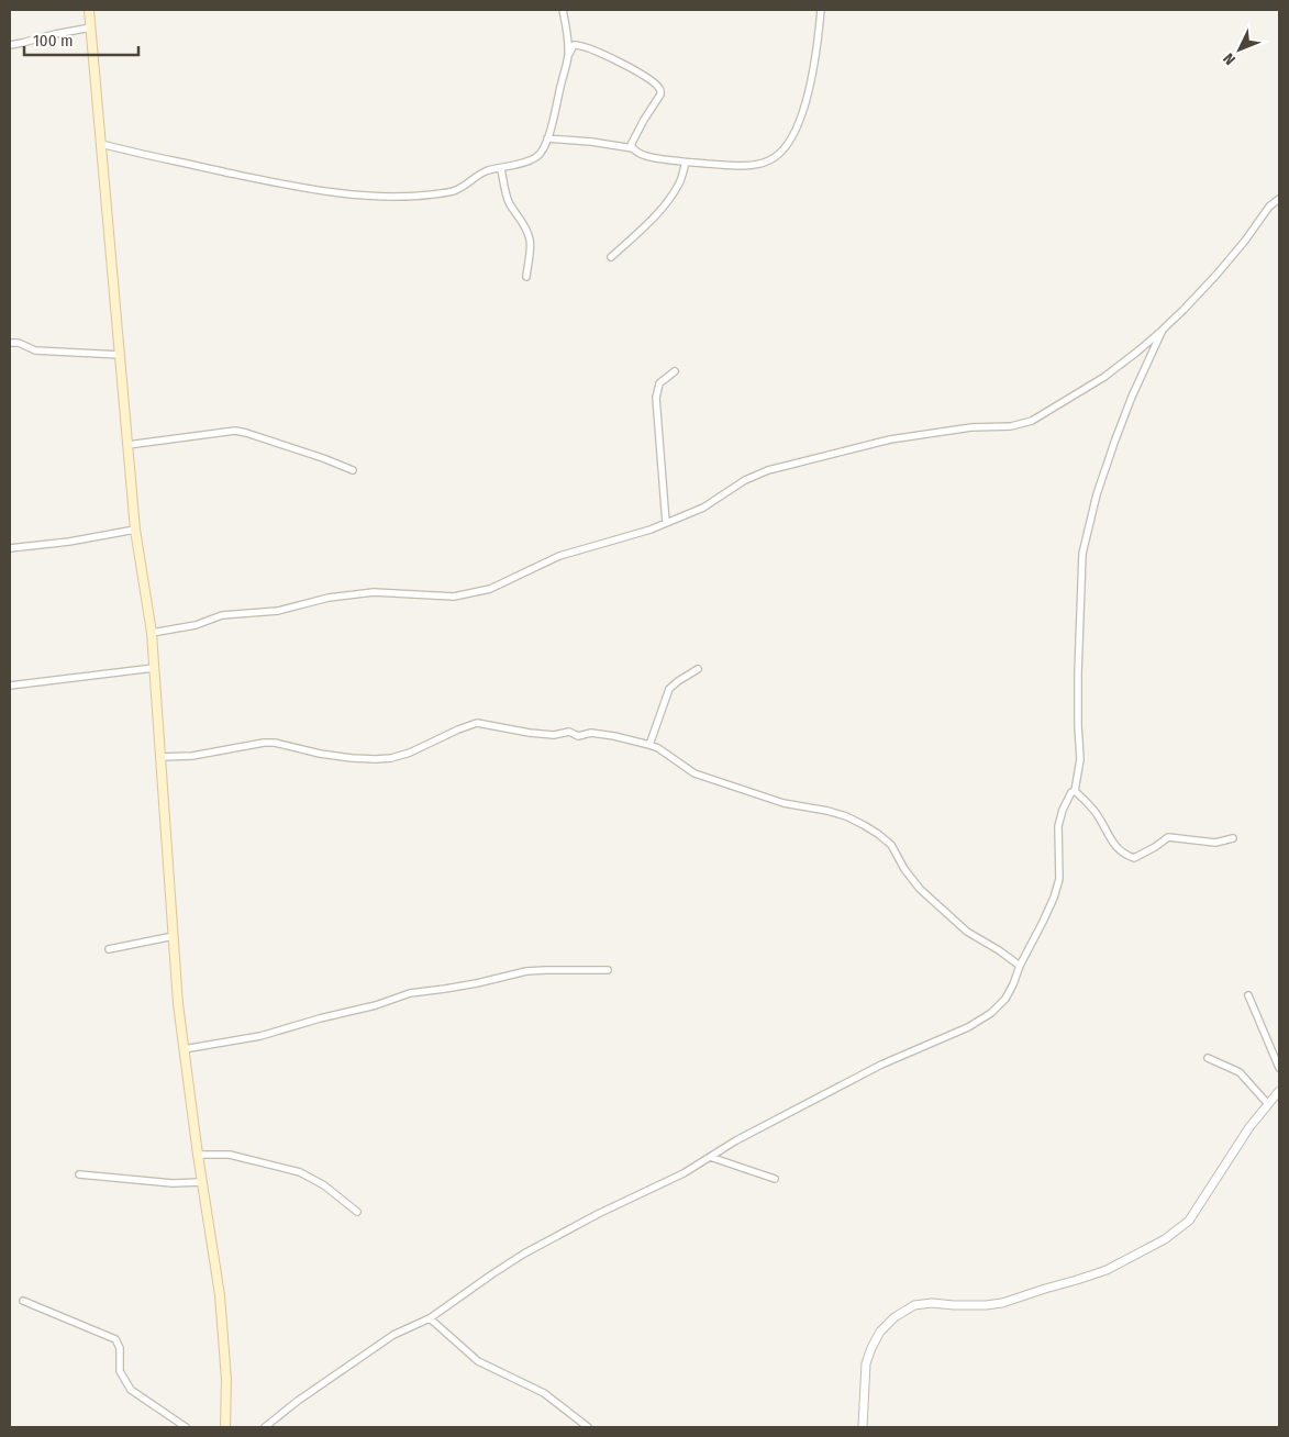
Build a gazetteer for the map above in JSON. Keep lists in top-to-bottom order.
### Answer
{
  "scale_bar": "100 m",
  "north": "bottom left"
}
